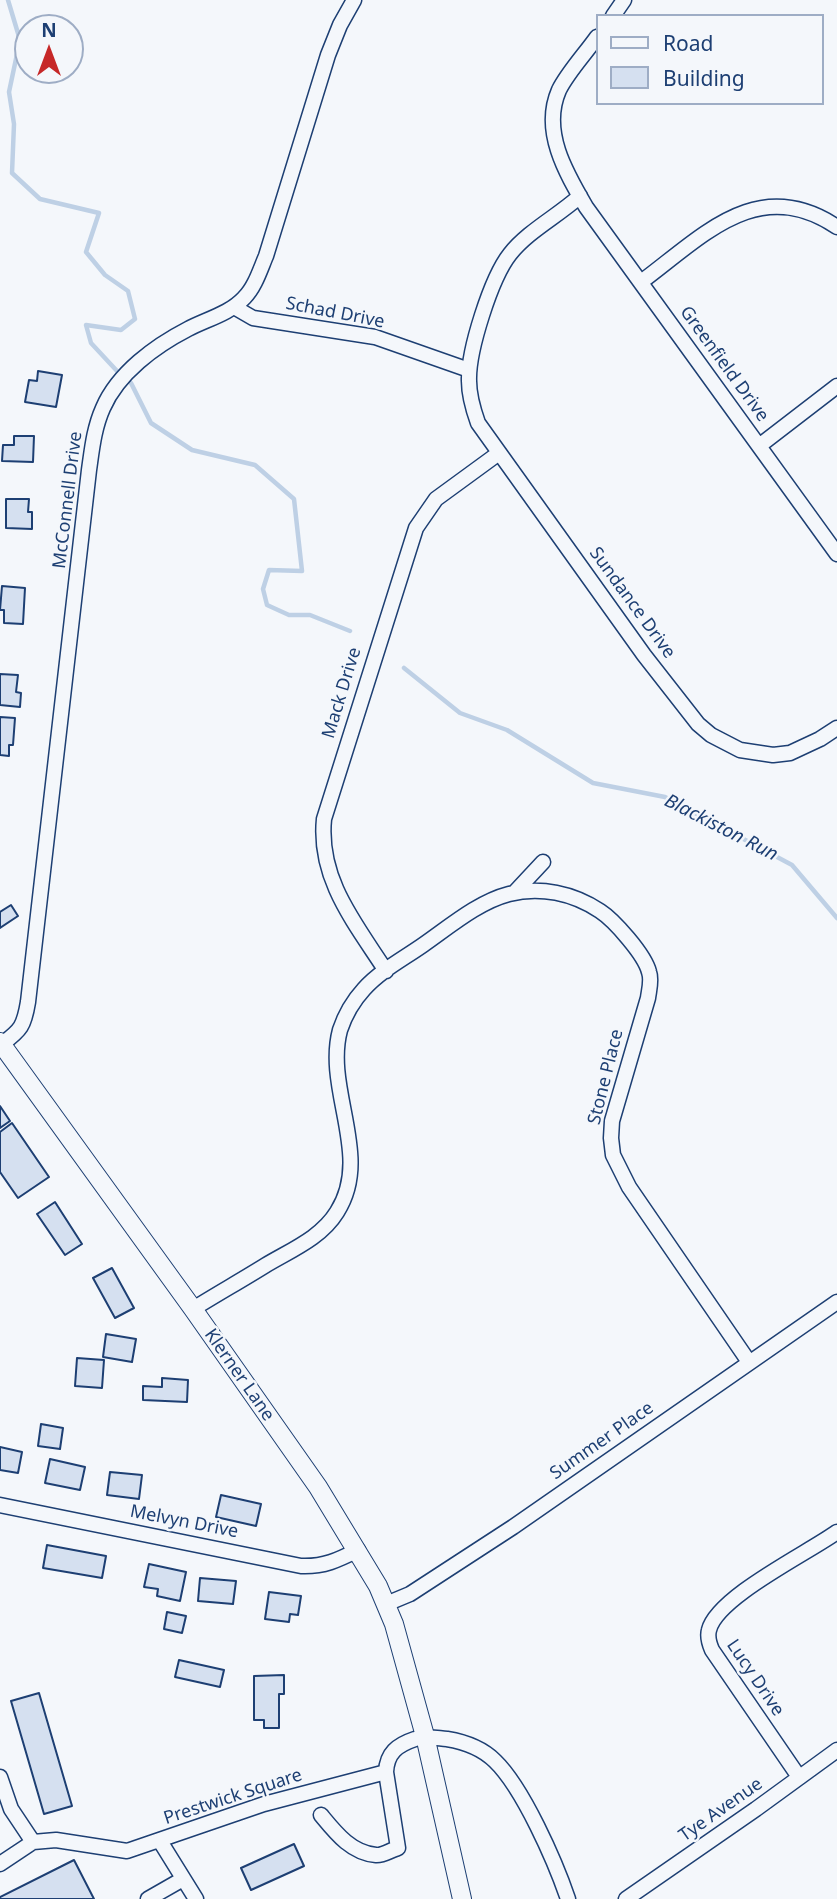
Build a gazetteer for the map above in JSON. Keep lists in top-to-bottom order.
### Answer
{
  "streets": {
    "street": [
      "Schad Drive",
      "Greenfield Drive",
      "McConnell Drive",
      "Sundance Drive",
      "Mack Drive",
      "Stone Place",
      "Klerner Lane",
      "Summer Place",
      "Melvyn Drive",
      "Lucy Drive",
      "Prestwick Square",
      "Tye Avenue"
    ]
  },
  "crossings": [
    ["Schad Drive", "McConnell Drive"],
    ["Schad Drive", "Sundance Drive"],
    ["McConnell Drive", "Klerner Lane"],
    ["Sundance Drive", "Mack Drive"],
    ["Mack Drive", "Stone Place"],
    ["Stone Place", "Klerner Lane"],
    ["Stone Place", "Summer Place"],
    ["Klerner Lane", "Summer Place"],
    ["Klerner Lane", "Melvyn Drive"],
    ["Lucy Drive", "Tye Avenue"]
  ],
  "water": ["Blackiston Run"],
  "legend": ["Road", "Building"],
  "north": "top"
}
